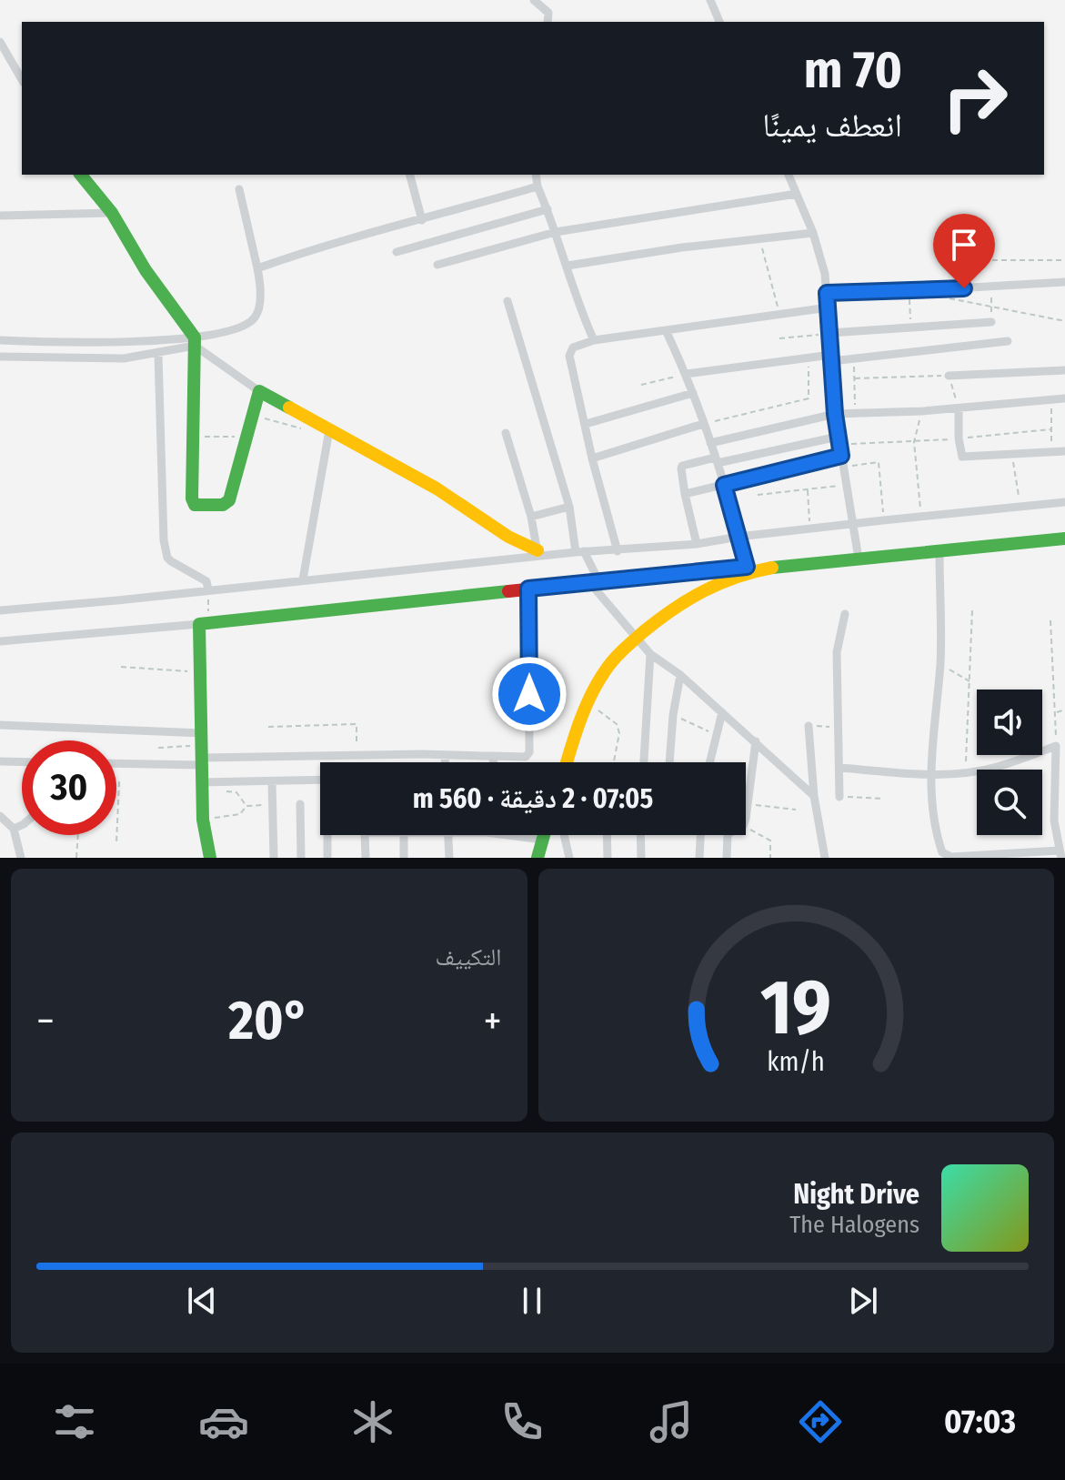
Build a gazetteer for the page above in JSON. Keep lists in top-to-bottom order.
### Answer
{
  "page": {
    "turn": ["70 m", "انعطف يمينًا"],
    "limit": "30",
    "trip": "07:05 · 2 دقيقة · 560 m",
    "tile": "التكييف",
    "heat": ["−", "20°", "+"],
    "song": ["Night Drive", "The Halogens"],
    "tabs": "07:03",
    "gauge": ["19", "km/h"]
  }
}
